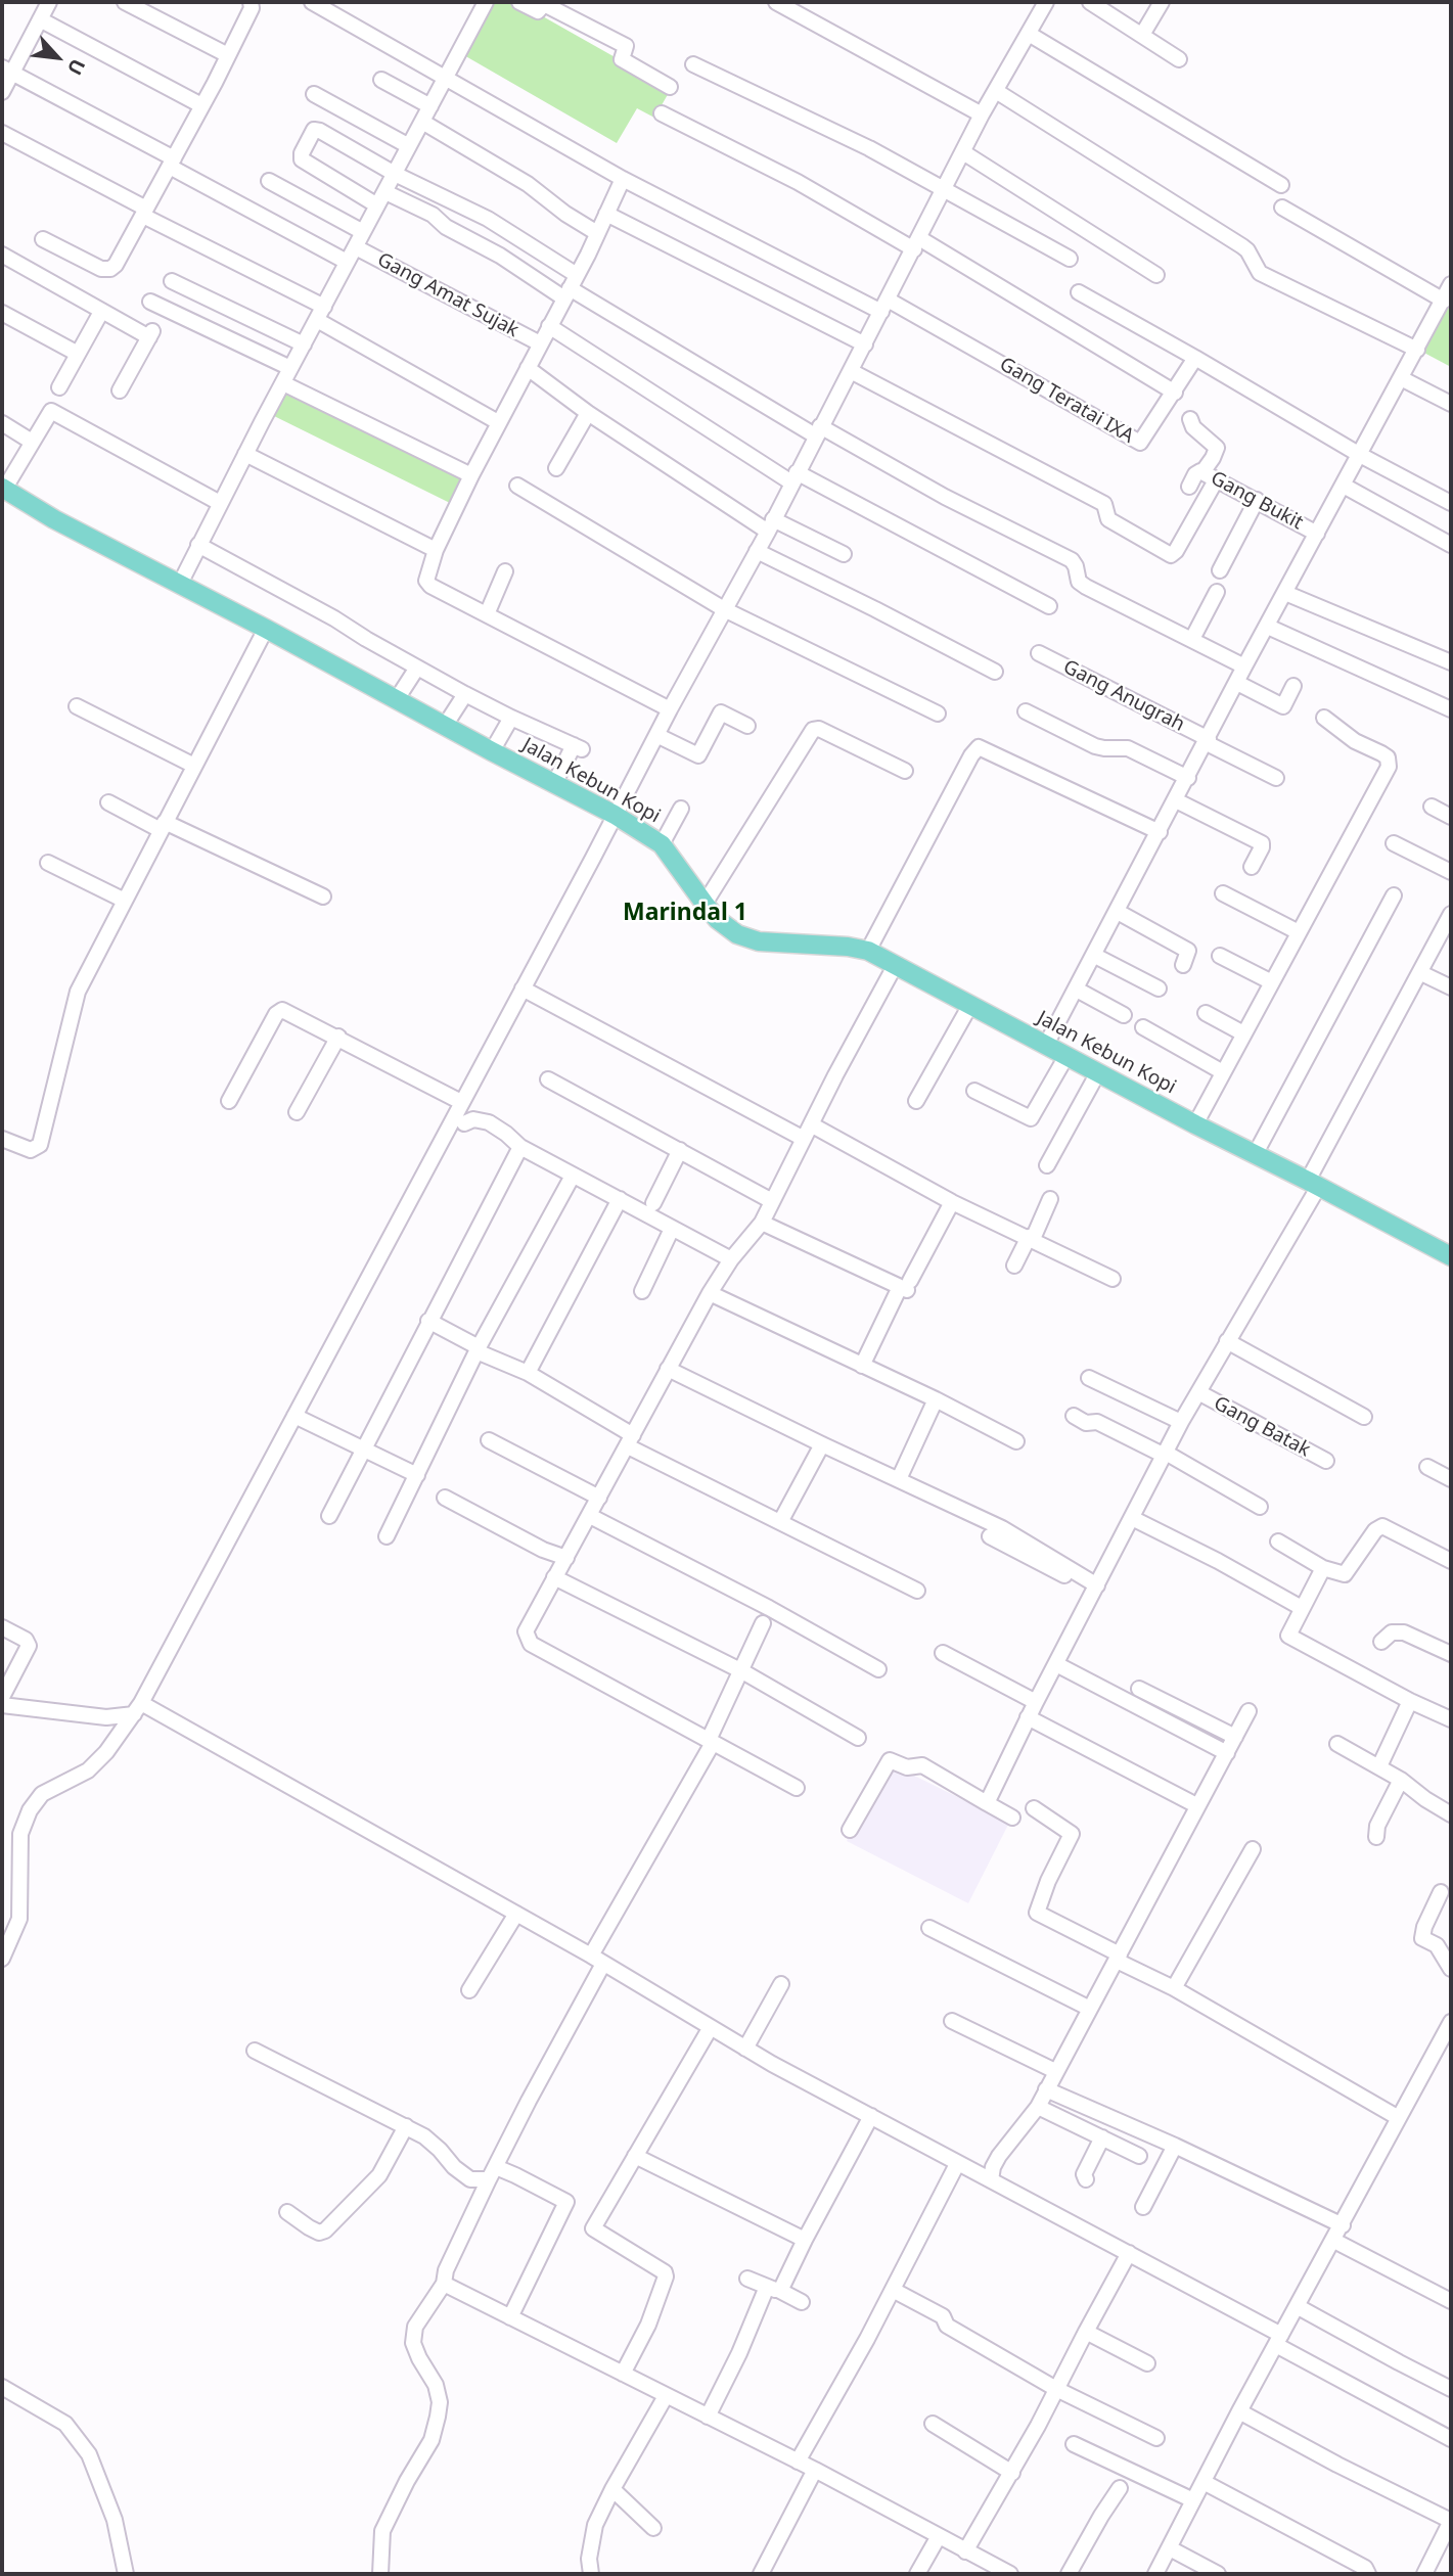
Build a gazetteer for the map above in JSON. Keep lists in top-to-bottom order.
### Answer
{
  "streets": {
    "main road": ["Jalan Kebun Kopi"],
    "street": [
      "Gang Amat Sujak",
      "Gang Teratai IXA",
      "Gang Bukit",
      "Gang Anugrah",
      "Gang Batak"
    ]
  },
  "districts": ["Marindal 1"],
  "north": "bottom right"
}
